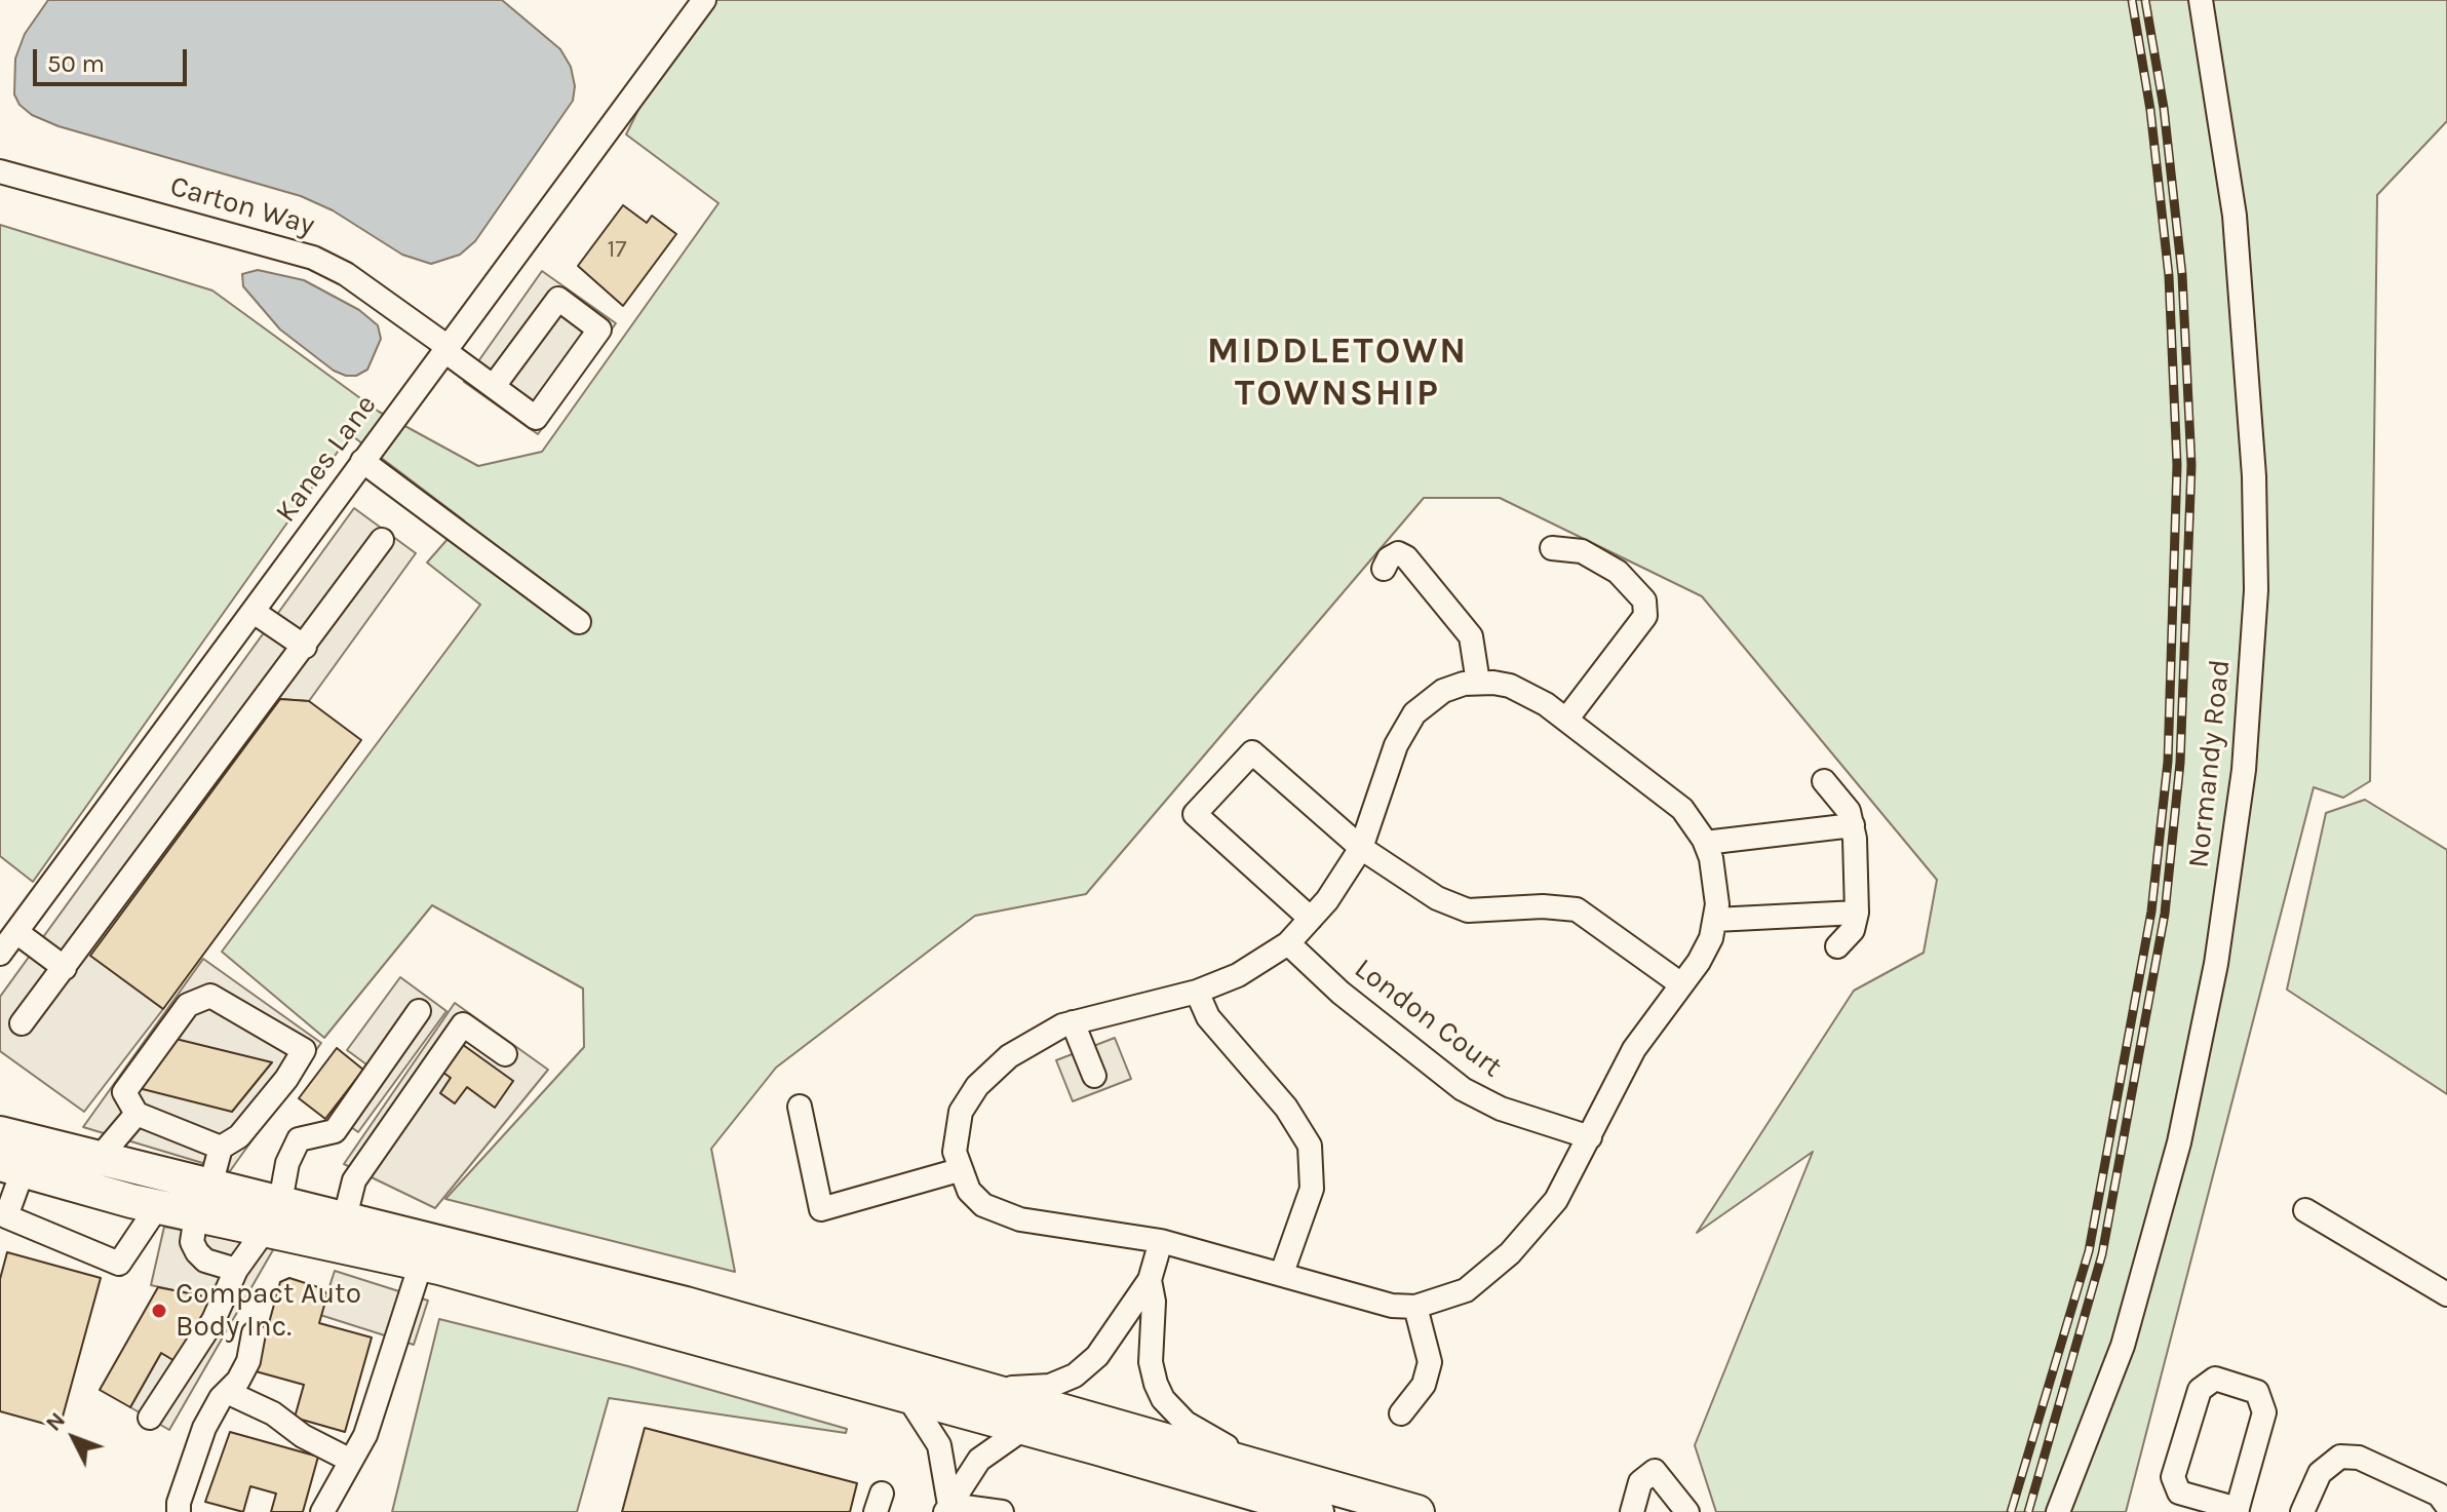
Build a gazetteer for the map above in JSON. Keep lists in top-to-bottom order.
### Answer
{
  "streets": {
    "street": [
      "Carton Way",
      "Kanes Lane",
      "Normandy Road",
      "London Court"
    ]
  },
  "crossings": [
    ["Carton Way", "Kanes Lane"]
  ],
  "districts": ["MIDDLETOWN TOWNSHIP"],
  "places": ["Compact Auto Body Inc."],
  "house_numbers": ["17"],
  "scale_bar": "50 m",
  "north": "top left"
}
